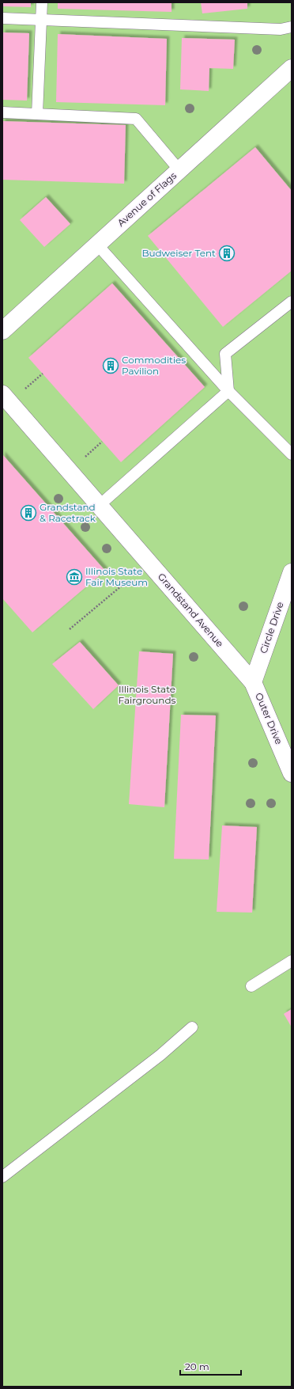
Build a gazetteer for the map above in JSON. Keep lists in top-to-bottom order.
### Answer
{
  "streets": {
    "street": [
      "Avenue of Flags",
      "Grandstand Avenue",
      "Circle Drive",
      "Outer Drive"
    ]
  },
  "crossings": [
    ["Grandstand Avenue", "Circle Drive"],
    ["Grandstand Avenue", "Outer Drive"],
    ["Circle Drive", "Outer Drive"]
  ],
  "parks": ["Illinois State Fairgrounds"],
  "places": {
    "building": ["Budweiser Tent", "Commodities Pavilion", "Grandstand & Racetrack"],
    "museum": ["Illinois State Fair Museum"]
  },
  "scale_bar": "20 m"
}
